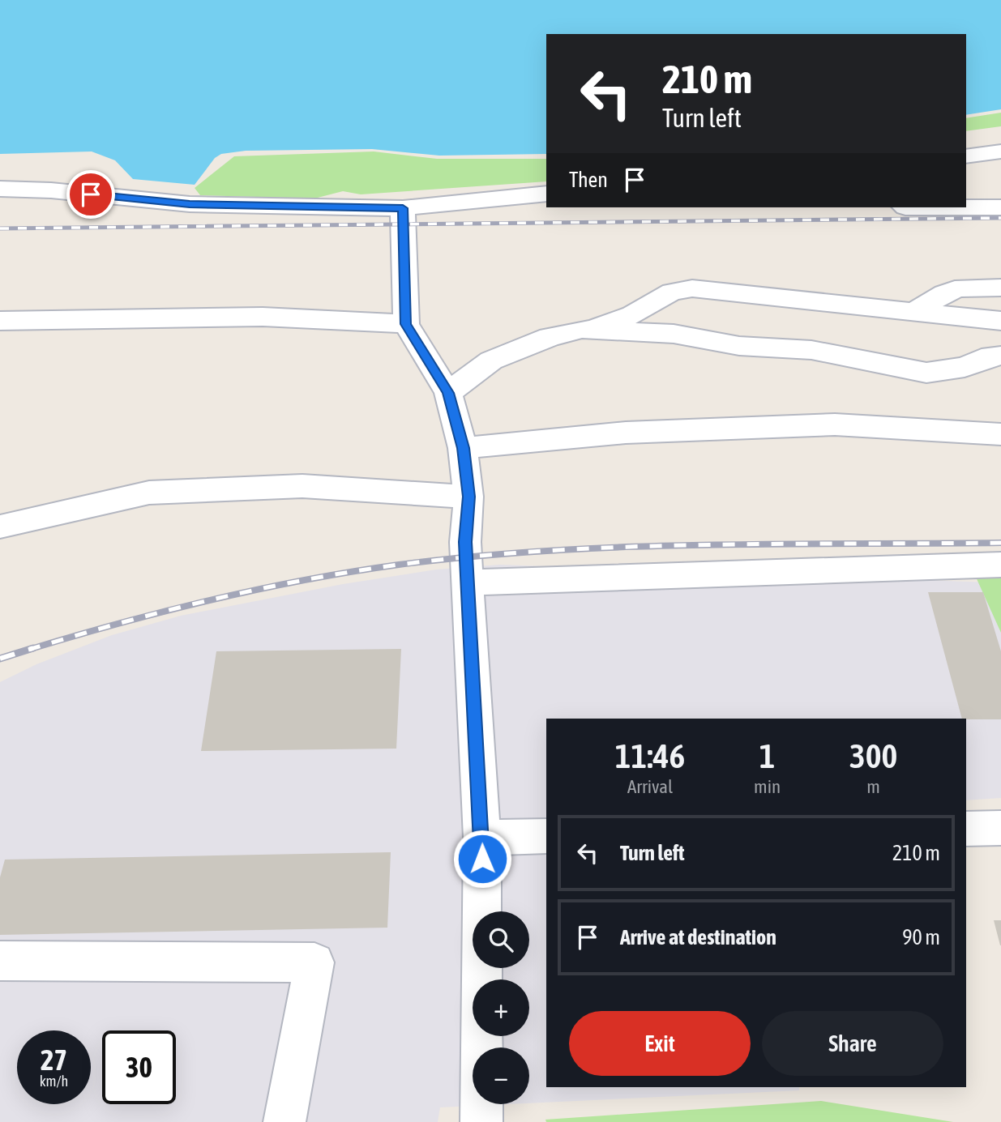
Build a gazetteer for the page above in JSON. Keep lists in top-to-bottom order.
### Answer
{
  "page": {
    "turn": ["210 m", "Turn left"],
    "then": "Then",
    "eta": [
      "11:46",
      "Arrival",
      "1",
      "min",
      "300",
      "m"
    ],
    "list": [
      {
        "name": "Turn left",
        "value": "210 m"
      },
      {
        "name": "Arrive at destination",
        "value": "90 m"
      }
    ],
    "map_buttons": ["+", "−"],
    "buttons": ["Exit", "Share"],
    "speed": "27 km/h",
    "limit": "30"
  }
}
